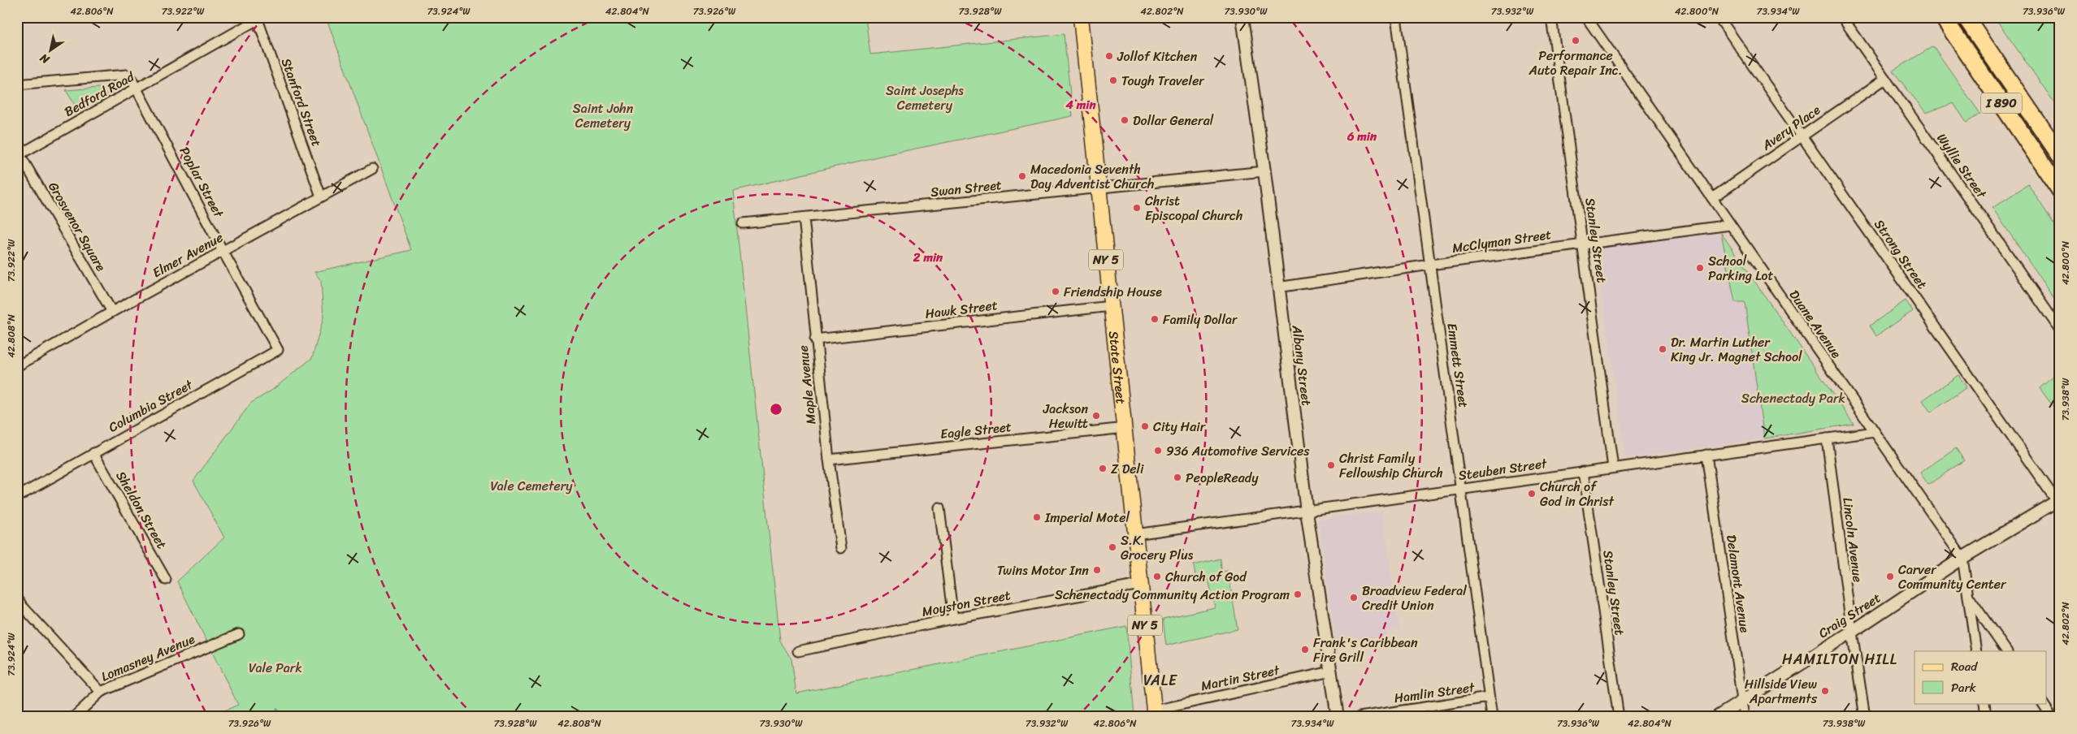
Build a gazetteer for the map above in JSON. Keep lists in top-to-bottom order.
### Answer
{
  "streets": {
    "highway": ["I 890"],
    "main road": ["NY 5", "State Street"],
    "street": [
      "Bedford Road",
      "Stanford Street",
      "Avery Place",
      "Wyllie Street",
      "Poplar Street",
      "Swan Street",
      "Grosvenor Square",
      "Stanley Street",
      "McClyman Street",
      "Strong Street",
      "Elmer Avenue",
      "Hawk Street",
      "Duane Avenue",
      "Albany Street",
      "Emmett Street",
      "Maple Avenue",
      "Columbia Street",
      "Eagle Street",
      "Steuben Street",
      "Sheldon Street",
      "Lincoln Avenue",
      "Delamont Avenue",
      "Moyston Street",
      "Craig Street",
      "Lomasney Avenue",
      "Martin Street",
      "Hamlin Street"
    ]
  },
  "crossings": [
    ["Bedford Road", "Stanford Street"],
    ["Bedford Road", "Poplar Street"],
    ["Bedford Road", "Grosvenor Square"],
    ["Stanford Street", "Elmer Avenue"],
    ["Avery Place", "Wyllie Street"],
    ["Avery Place", "Strong Street"],
    ["Avery Place", "Duane Avenue"],
    ["Poplar Street", "Elmer Avenue"],
    ["Poplar Street", "Columbia Street"],
    ["Swan Street", "Albany Street"],
    ["Swan Street", "State Street"],
    ["Swan Street", "Maple Avenue"],
    ["Grosvenor Square", "Elmer Avenue"],
    ["Stanley Street", "McClyman Street"],
    ["Stanley Street", "Steuben Street"],
    ["McClyman Street", "Duane Avenue"],
    ["McClyman Street", "Albany Street"],
    ["McClyman Street", "Emmett Street"],
    ["Strong Street", "Craig Street"],
    ["Hawk Street", "State Street"],
    ["Hawk Street", "Maple Avenue"],
    ["Duane Avenue", "Steuben Street"],
    ["Duane Avenue", "Craig Street"],
    ["Albany Street", "Steuben Street"],
    ["Albany Street", "Martin Street"],
    ["Emmett Street", "Steuben Street"],
    ["Emmett Street", "Hamlin Street"],
    ["State Street", "Eagle Street"],
    ["State Street", "Steuben Street"],
    ["State Street", "Moyston Street"],
    ["State Street", "Martin Street"],
    ["Maple Avenue", "Eagle Street"],
    ["Columbia Street", "Sheldon Street"],
    ["Steuben Street", "Lincoln Avenue"],
    ["Steuben Street", "Delamont Avenue"],
    ["Lincoln Avenue", "Craig Street"],
    ["Delamont Avenue", "Craig Street"]
  ],
  "districts": ["HAMILTON HILL", "VALE"],
  "parks": [
    "Saint Josephs Cemetery",
    "Saint John Cemetery",
    "Schenectady Park",
    "Vale Cemetery",
    "Vale Park"
  ],
  "places": [
    "Performance Auto Repair Inc.",
    "Jollof Kitchen",
    "Tough Traveler",
    "Dollar General",
    "Macedonia Seventh Day Adventist Church",
    "Christ Episcopal Church",
    "School Parking Lot",
    "Friendship House",
    "Family Dollar",
    "Dr. Martin Luther King Jr. Magnet School",
    "Jackson Hewitt",
    "City Hair",
    "936 Automotive Services",
    "Christ Family Fellowship Church",
    "Z Deli",
    "PeopleReady",
    "Church of God in Christ",
    "Imperial Motel",
    "S.K. Grocery Plus",
    "Twins Motor Inn",
    "Church of God",
    "Carver Community Center",
    "Schenectady Community Action Program",
    "Broadview Federal Credit Union",
    "Frank's Caribbean Fire Grill",
    "Hillside View Apartments"
  ],
  "legend": ["Road", "Park"],
  "north": "bottom left",
  "coordinates": [
    "42.806°N",
    "73.922°W",
    "73.924°W",
    "42.804°N",
    "73.926°W",
    "73.928°W",
    "42.802°N",
    "73.930°W",
    "73.932°W",
    "42.800°N",
    "73.934°W",
    "73.936°W",
    "42.808°N",
    "73.938°W"
  ],
  "rings": ["4 min", "6 min", "2 min"]
}
